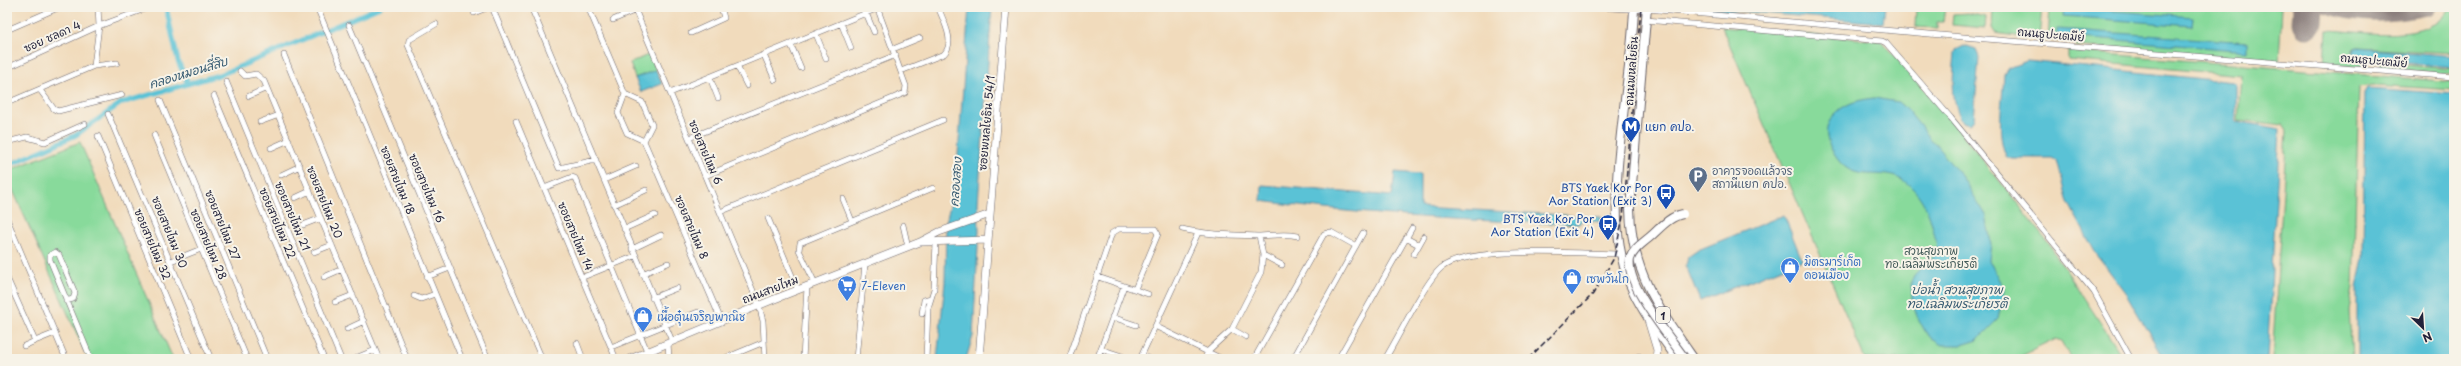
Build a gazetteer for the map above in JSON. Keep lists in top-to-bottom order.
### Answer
{
  "streets": {
    "main road": [
      "ถนนพหลโยธิน",
      "ซอยพหลโยธิน 54/1",
      "ถนนสายไหม",
      "1"
    ],
    "street": [
      "ถนนธูปะเตมีย์",
      "ซอย ชลดา 4",
      "ซอยสายไหม 6",
      "ซอยสายไหม 18",
      "ซอยสายไหม 16",
      "ซอยสายไหม 20",
      "ซอยสายไหม 21",
      "ซอยสายไหม 22",
      "ซอยสายไหม 27",
      "ซอยสายไหม 8",
      "ซอยสายไหม 30",
      "ซอยสายไหม 14",
      "ซอยสายไหม 32",
      "ซอยสายไหม 28"
    ]
  },
  "crossings": [
    ["ถนนธูปะเตมีย์", "ถนนพหลโยธิน"],
    ["ซอยพหลโยธิน 54/1", "ถนนสายไหม"],
    ["ซอยสายไหม 6", "ถนนสายไหม"],
    ["ซอยสายไหม 8", "ถนนสายไหม"]
  ],
  "water": ["คลองหมอนสี่สิบ", "คลองสอง", "บ่อน้ำ สวนสุขภาพ ทอ.เฉลิมพระเกียรติ"],
  "parks": ["สวนสุขภาพ ทอ.เฉลิมพระเกียรติ"],
  "places": {
    "metro station": ["แยก คปอ."],
    "parking": ["อาคารจอดแล้วจร สถานีแยก คปอ."],
    "bus stop": ["BTS Yaek Kor Por Aor Station (Exit 3)", "BTS Yaek Kor Por Aor Station (Exit 4)"],
    "shop": ["มิตรมาร์เก็ต ดอนเมือง", "เซพวันโก", "เนื้อตุ๋นเจริญพาณิช"],
    "supermarket": ["7-Eleven"]
  },
  "north": "bottom right"
}
